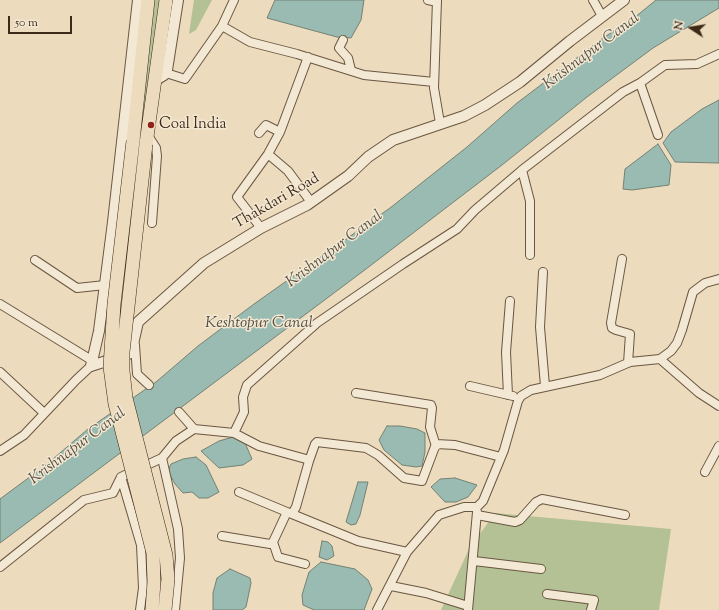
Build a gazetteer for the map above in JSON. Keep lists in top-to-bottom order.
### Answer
{
  "streets": {
    "street": ["Thakdari Road"]
  },
  "water": ["Krishnapur Canal", "Keshtopur Canal"],
  "places": ["Coal India"],
  "scale_bar": "50 m",
  "north": "left"
}
